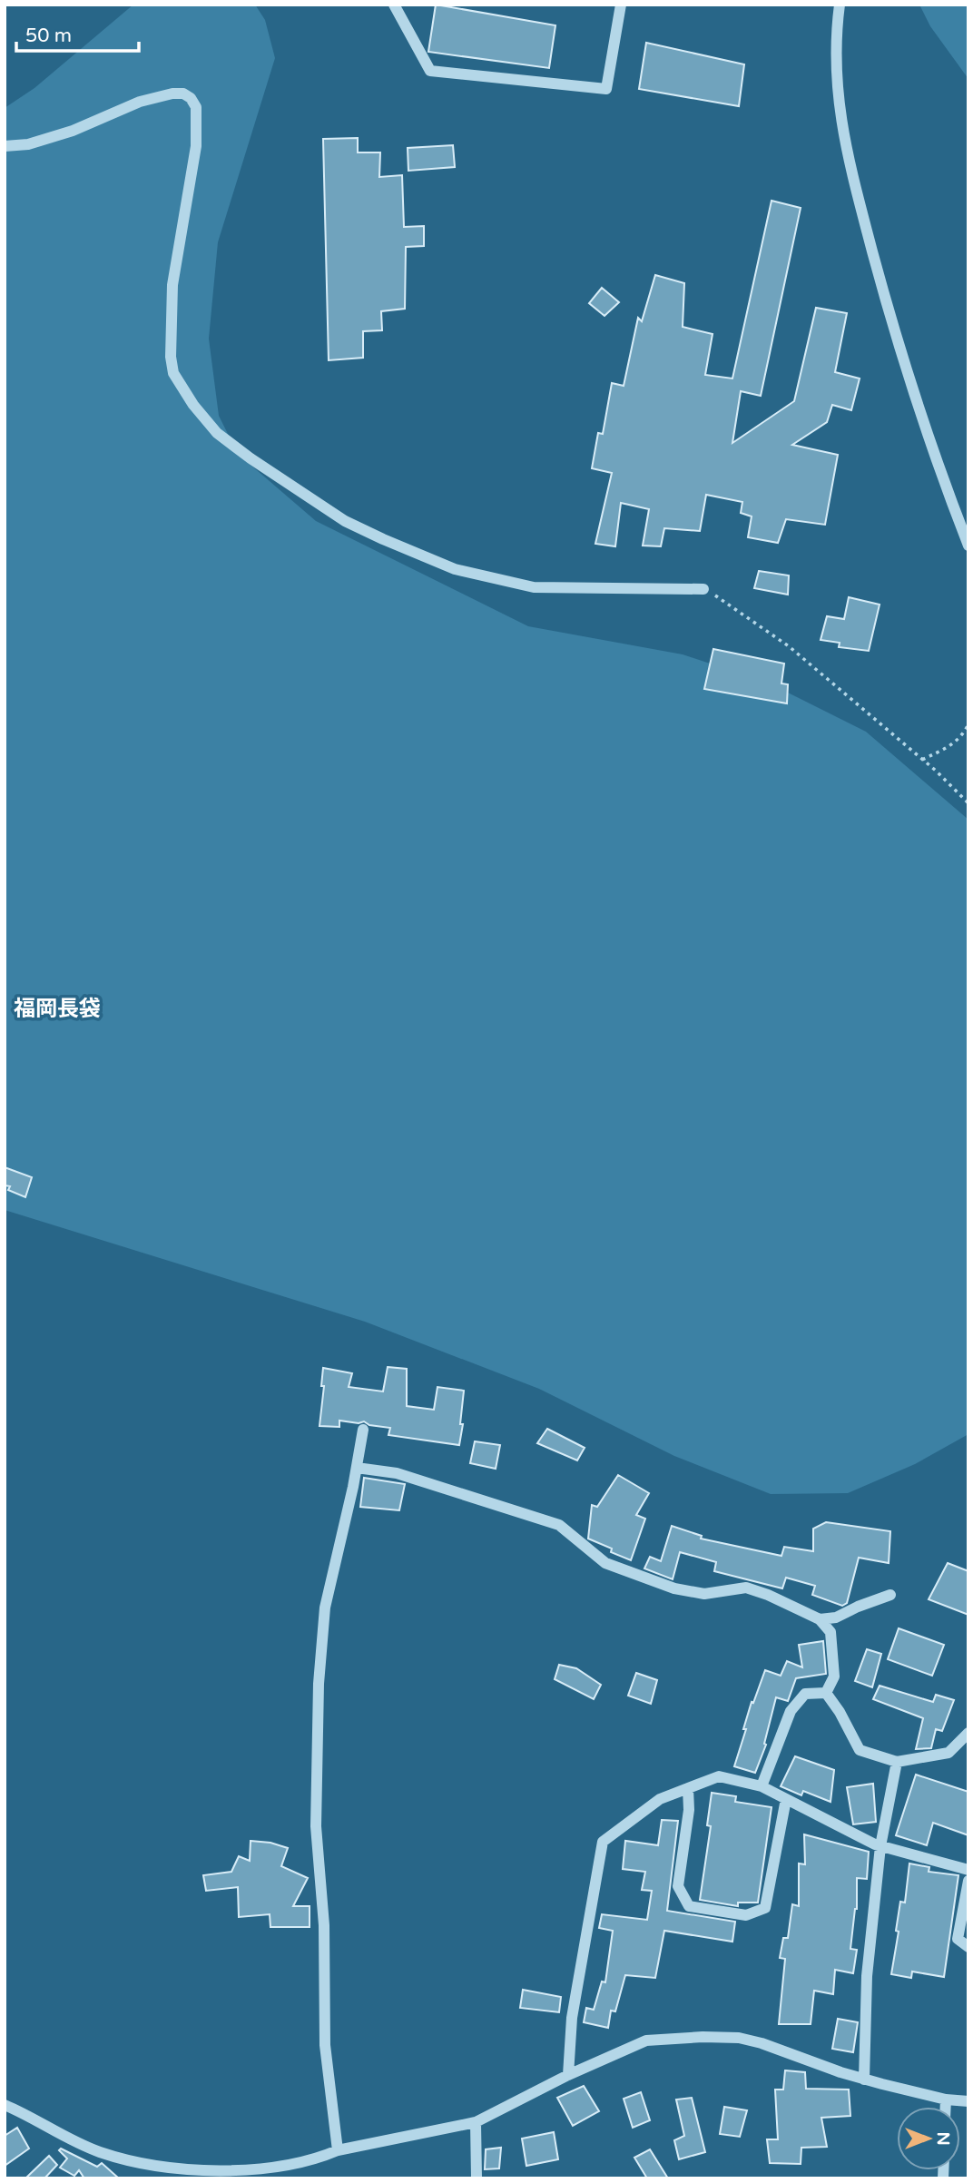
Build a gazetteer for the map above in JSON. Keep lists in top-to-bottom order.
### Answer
{
  "districts": ["福岡長袋"],
  "scale_bar": "50 m",
  "north": "right"
}
